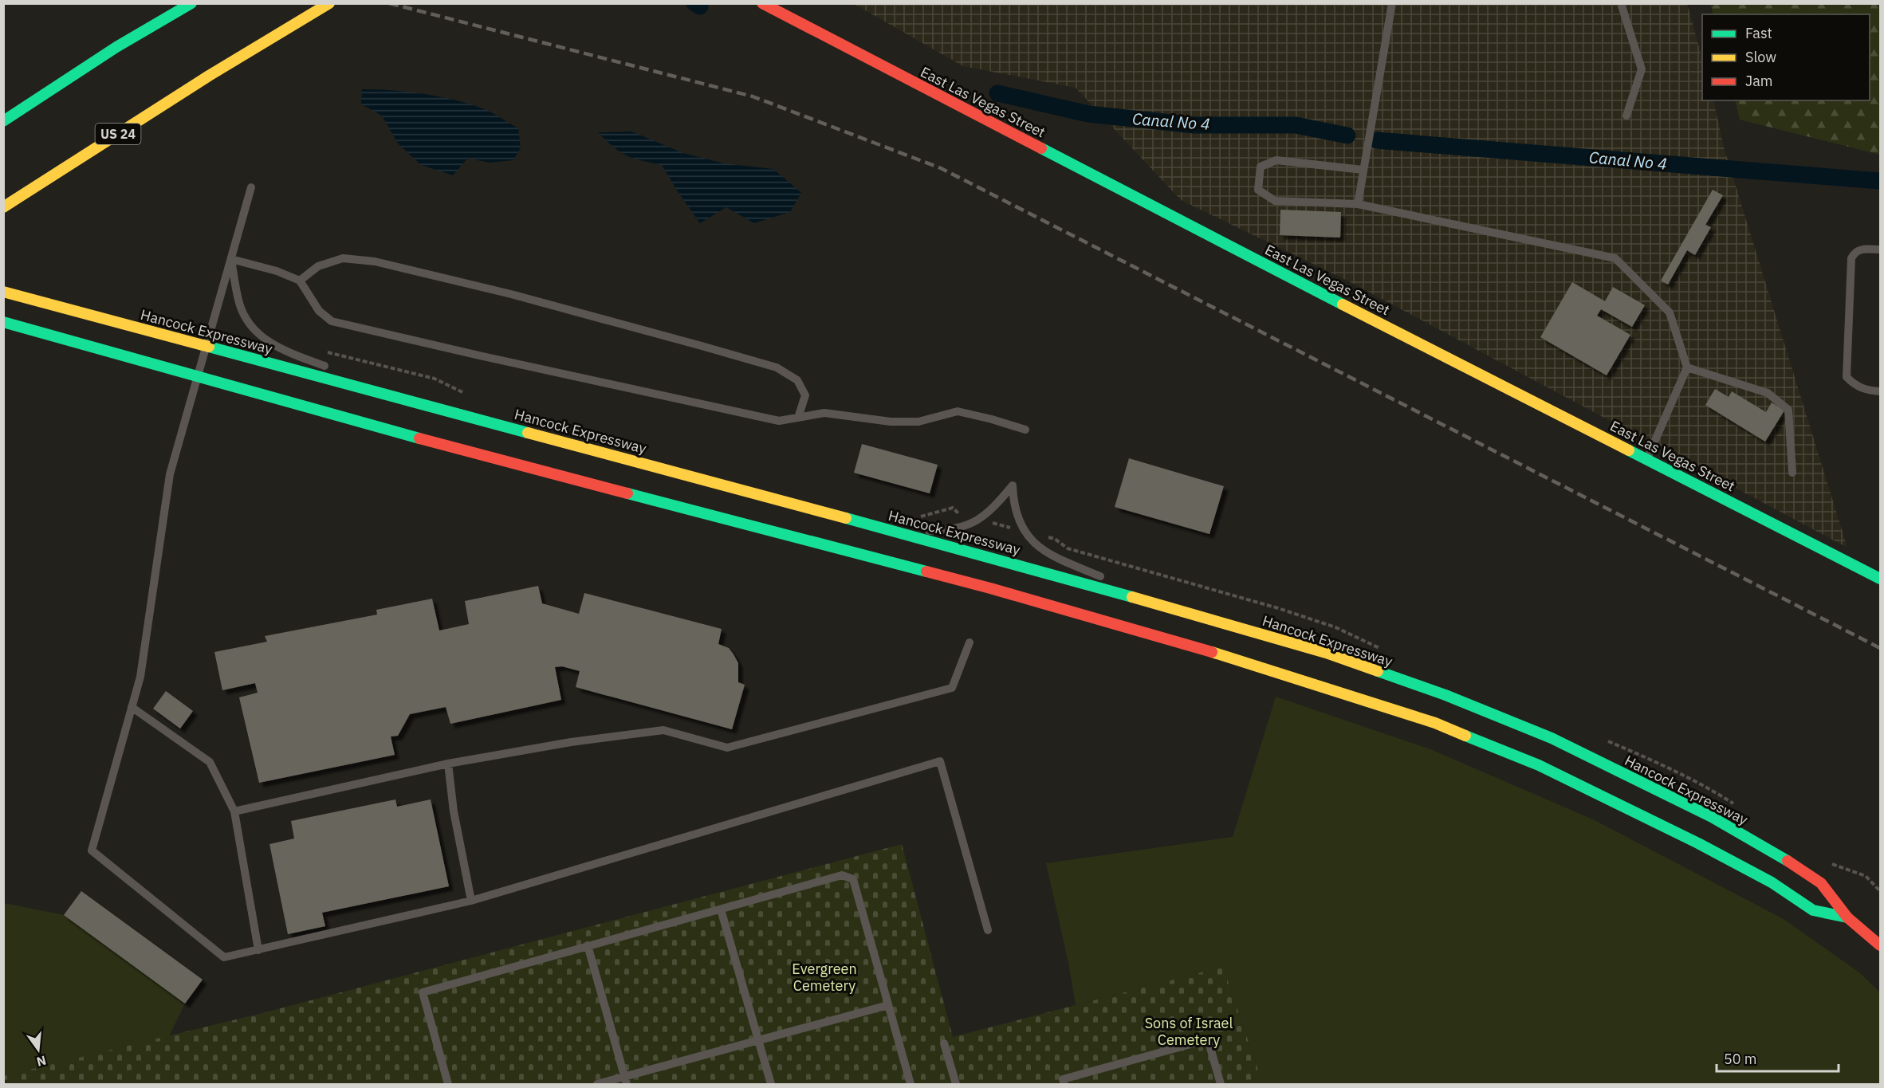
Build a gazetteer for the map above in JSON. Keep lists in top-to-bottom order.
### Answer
{
  "streets": {
    "main road": ["East Las Vegas Street", "US 24", "Hancock Expressway"]
  },
  "water": ["Canal No 4"],
  "parks": ["Evergreen Cemetery", "Sons of Israel Cemetery"],
  "legend": ["Fast", "Slow", "Jam"],
  "scale_bar": "50 m",
  "north": "bottom"
}
